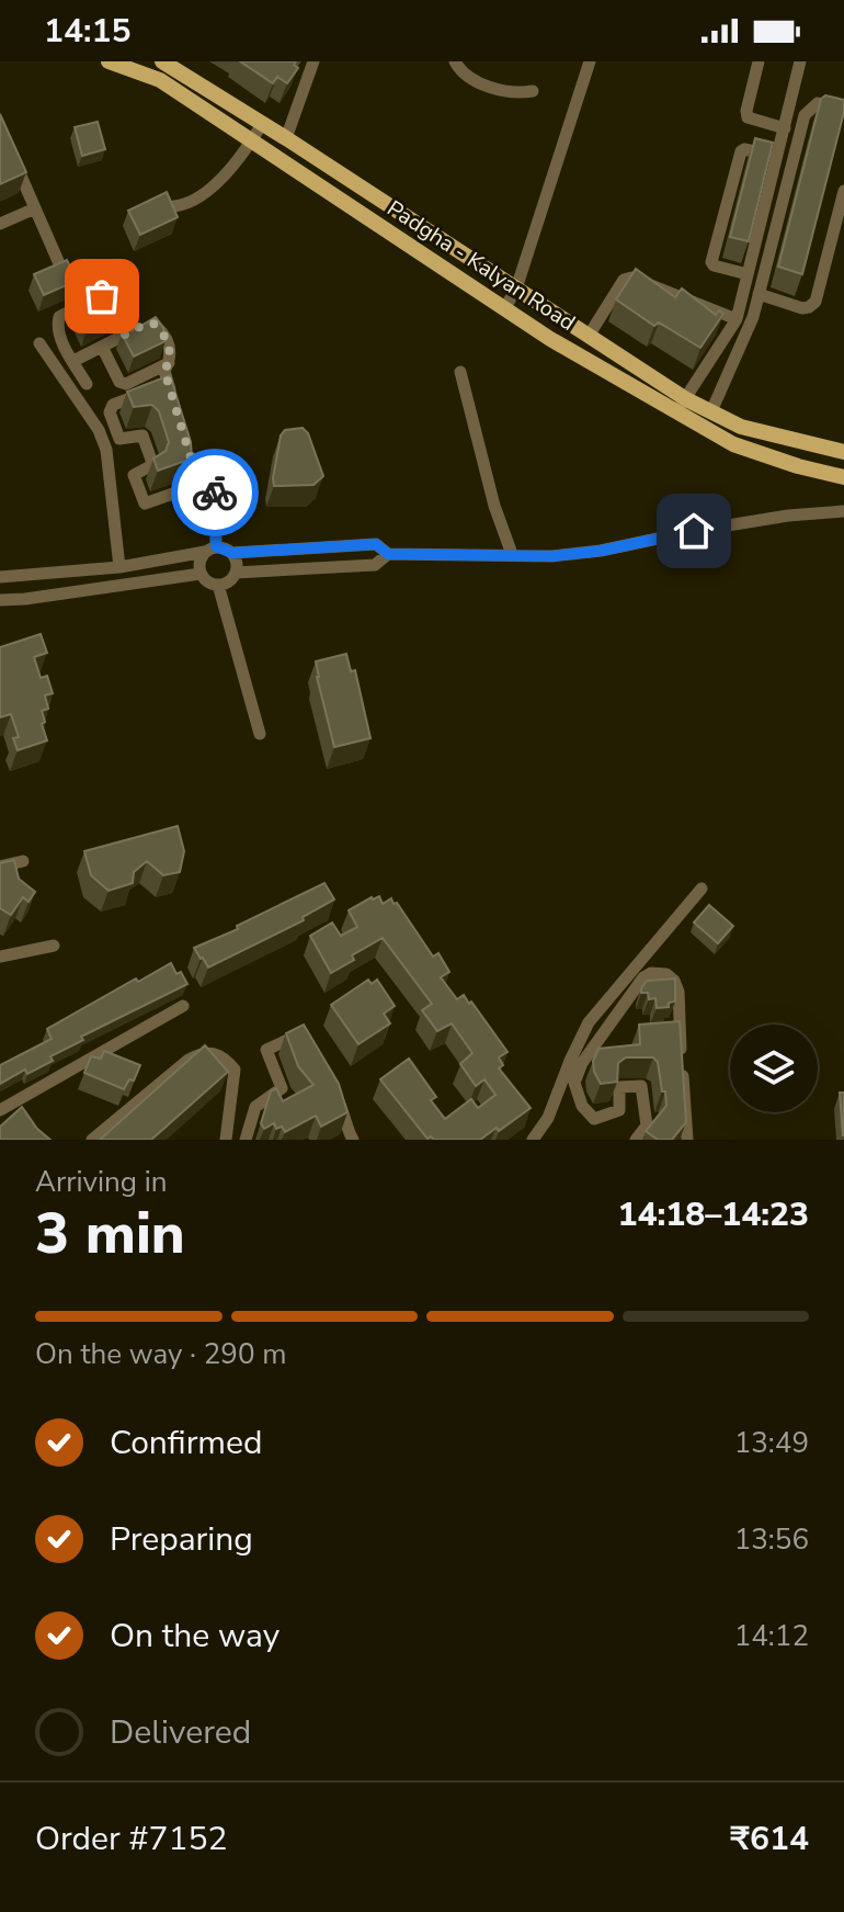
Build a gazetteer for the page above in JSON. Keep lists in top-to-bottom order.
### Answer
{
  "streets": {
    "main road": ["Padgha - Kalyan Road"]
  },
  "page": {
    "status": "14:15",
    "heading": ["3 min", "Arriving in", "14:18–14:23"],
    "panel": ["Order #7152", "₹614"],
    "bar": "On the way · 290 m",
    "list": [
      ["Confirmed", "13:49"],
      ["Preparing", "13:56"],
      ["On the way", "14:12"],
      "Delivered"
    ]
  }
}
